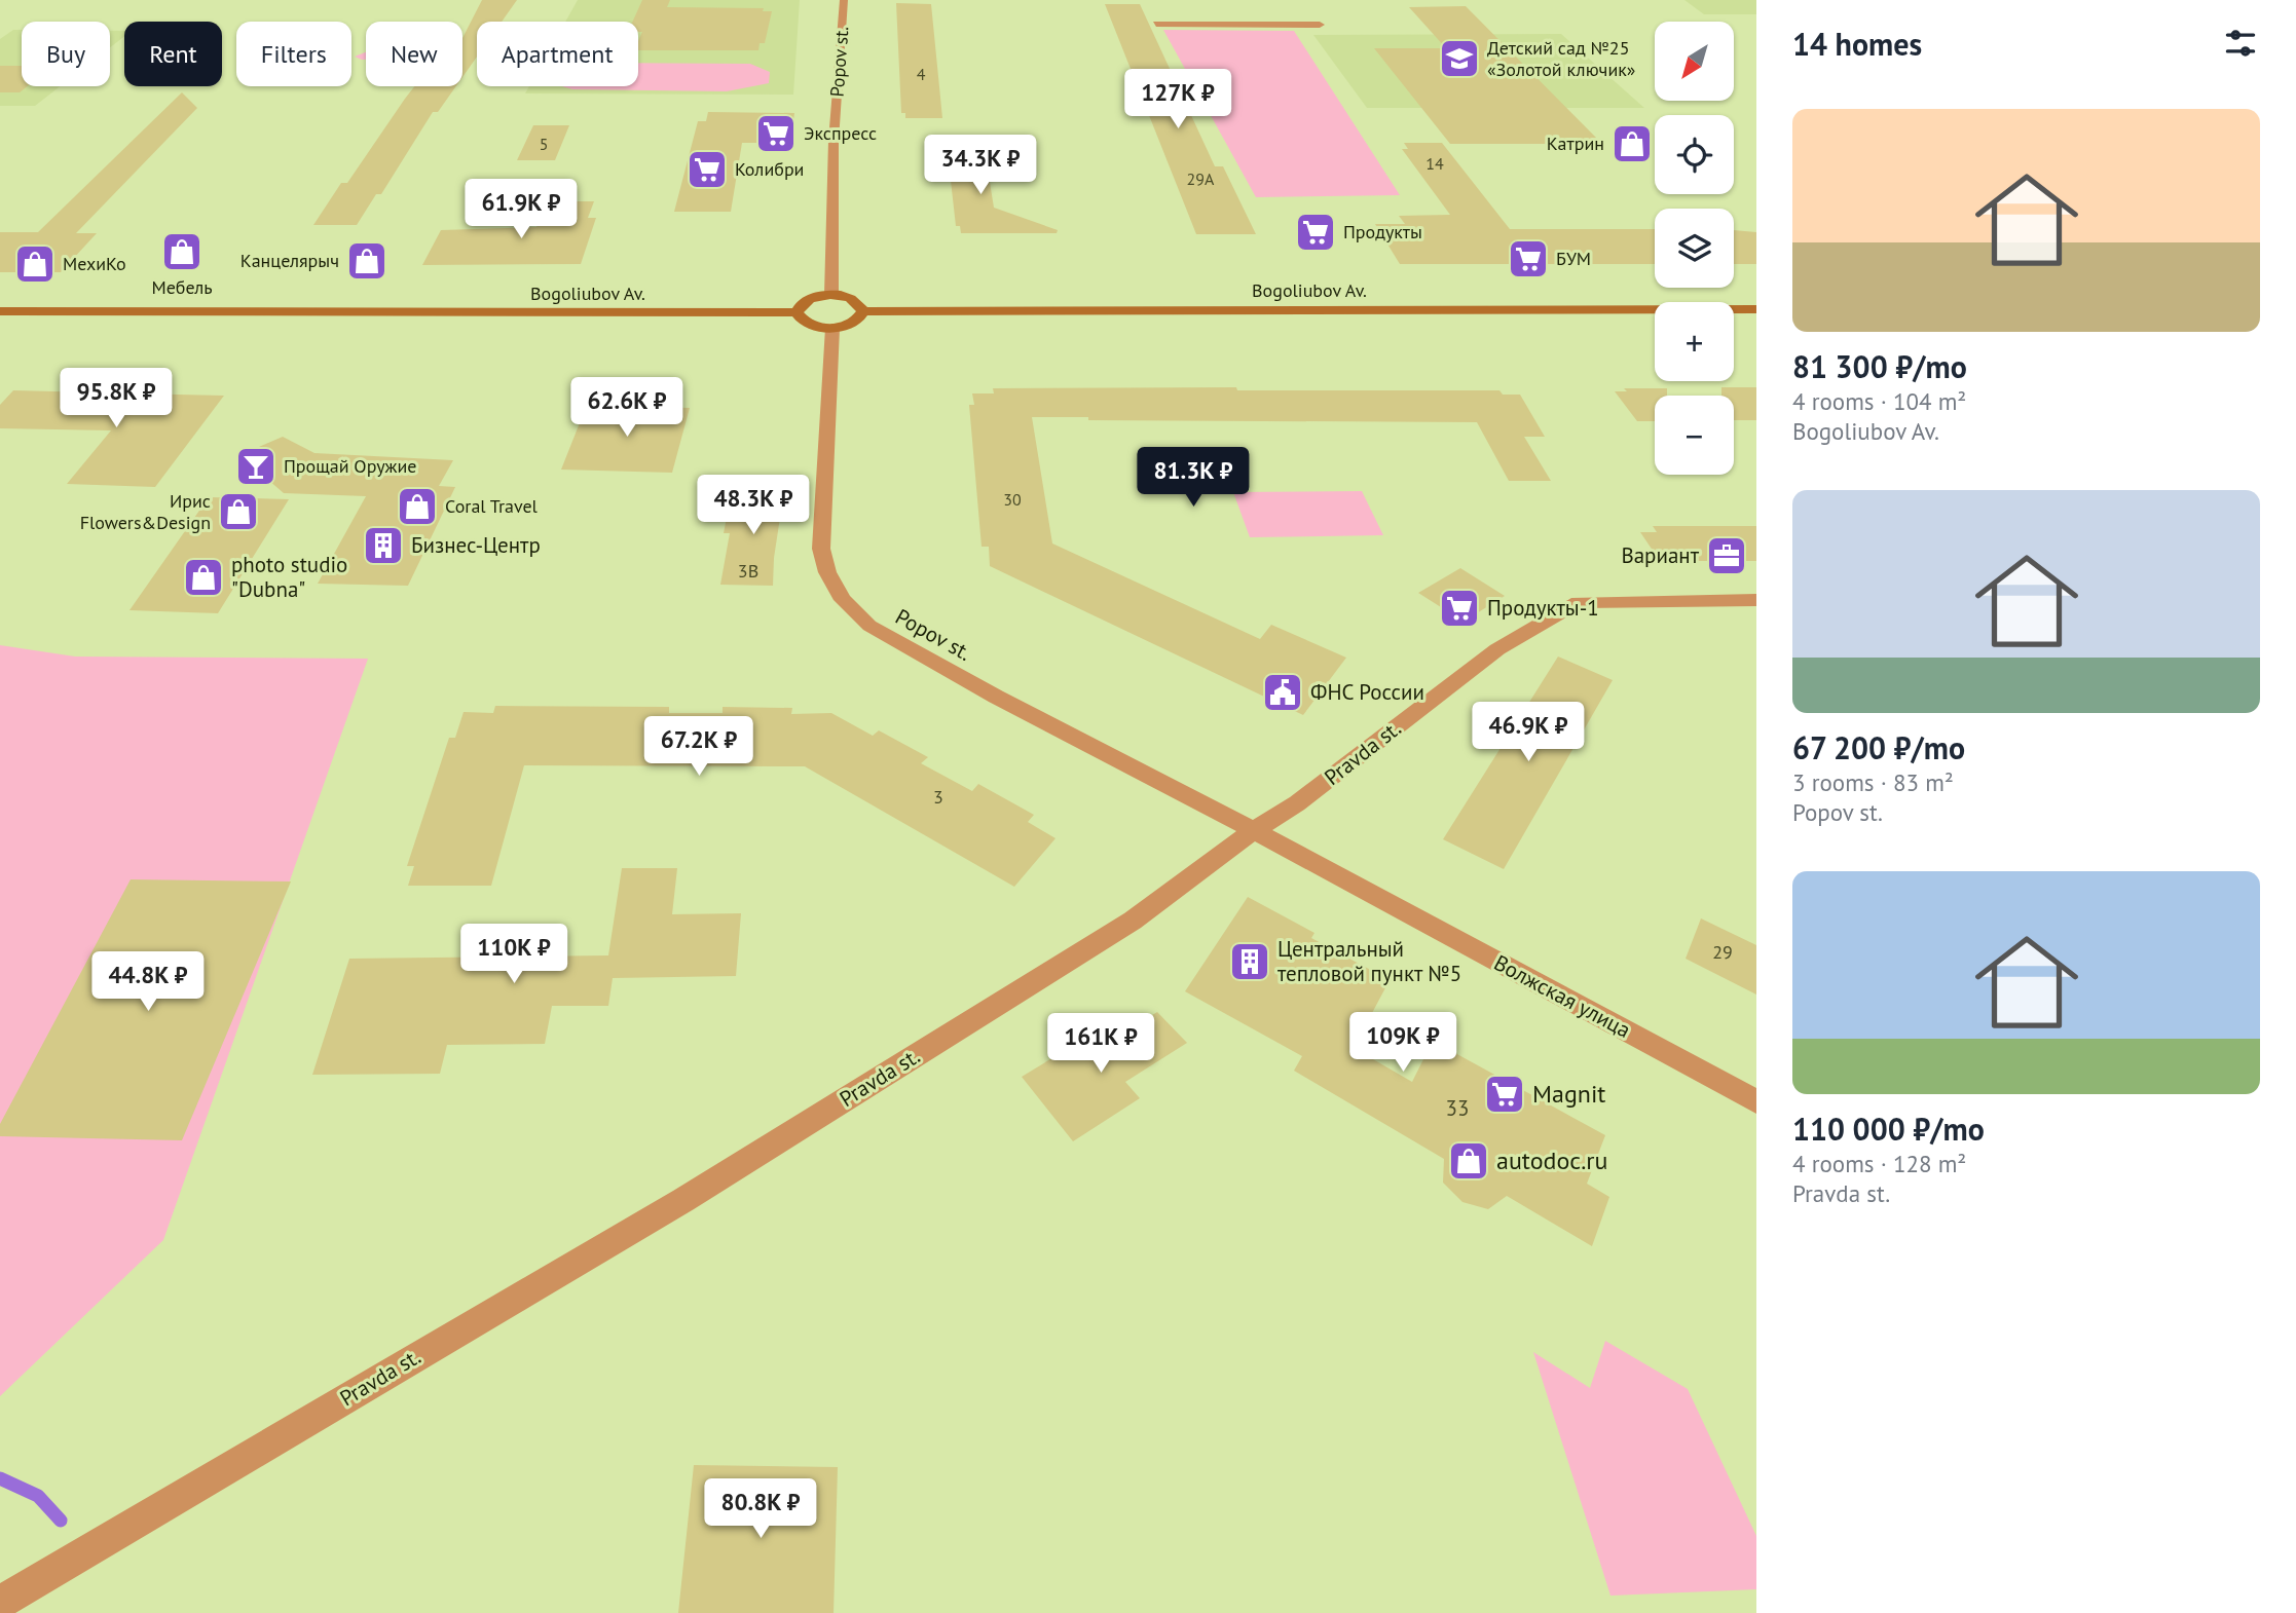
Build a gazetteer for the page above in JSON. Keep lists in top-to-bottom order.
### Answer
{
  "streets": {
    "main road": ["Bogoliubov Av."],
    "street": ["Popov st.", "Pravda st.", "Волжская улица"]
  },
  "crossings": [
    ["Popov st.", "Pravda st."],
    ["Popov st.", "Волжская улица"],
    ["Pravda st.", "Волжская улица"]
  ],
  "places": {
    "school or university": ["Детский сад №25 «Золотой ключик»"],
    "supermarket": [
      "Экспресс",
      "Колибри",
      "Продукты",
      "БУМ",
      "Продукты-1",
      "Magnit"
    ],
    "shop": [
      "Катрин",
      "Мебель",
      "Канцелярыч",
      "МехиКо",
      "Coral Travel",
      "Ирис Flowers&Design",
      "photo studio \"Dubna\"",
      "autodoc.ru"
    ],
    "bar": ["Прощай Оружие"],
    "building": ["Бизнес-Центр", "Центральный тепловой пункт №5"],
    "office": ["Вариант"],
    "public building": ["ФНС России"]
  },
  "house_numbers": [
    "4",
    "5",
    "14",
    "29А",
    "30",
    "3В",
    "3",
    "29",
    "33"
  ],
  "north": "bottom left",
  "page": {
    "heading": "14 homes",
    "map_buttons": ["+", "−"],
    "chip": [
      "Buy",
      "Rent",
      "Filters",
      "New",
      "Apartment"
    ],
    "price": [
      "127K ₽",
      "34.3K ₽",
      "61.9K ₽",
      "95.8K ₽",
      "62.6K ₽",
      "81.3K ₽",
      "48.3K ₽",
      "46.9K ₽",
      "67.2K ₽",
      "110K ₽",
      "44.8K ₽",
      "109K ₽",
      "161K ₽",
      "80.8K ₽"
    ],
    "list": [
      {
        "name": "81 300 ₽/mo",
        "note": "4 rooms · 104 m² · Bogoliubov Av."
      },
      {
        "name": "67 200 ₽/mo",
        "note": "3 rooms · 83 m² · Popov st."
      },
      {
        "name": "110 000 ₽/mo",
        "note": "4 rooms · 128 m² · Pravda st."
      }
    ]
  }
}
